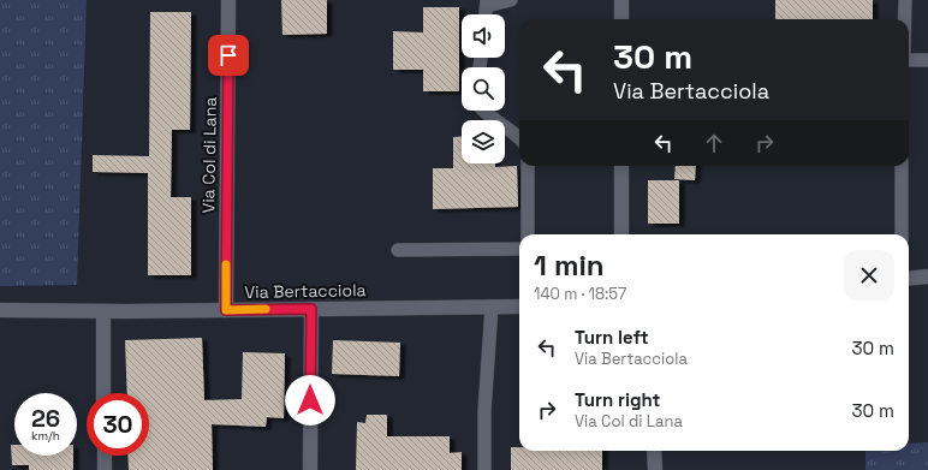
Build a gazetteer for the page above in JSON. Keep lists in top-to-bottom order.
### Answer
{
  "streets": {
    "street": ["Via Col di Lana", "Via Bertacciola"]
  },
  "crossings": [
    ["Via Col di Lana", "Via Bertacciola"]
  ],
  "page": {
    "turn": ["30 m", "Via Bertacciola"],
    "heading": ["1 min", "140 m · 18:57"],
    "list": [
      {
        "name": "Turn left",
        "note": "Via Bertacciola",
        "value": "30 m"
      },
      {
        "name": "Turn right",
        "note": "Via Col di Lana",
        "value": "30 m"
      }
    ],
    "speed": "26 km/h",
    "limit": "30"
  }
}
